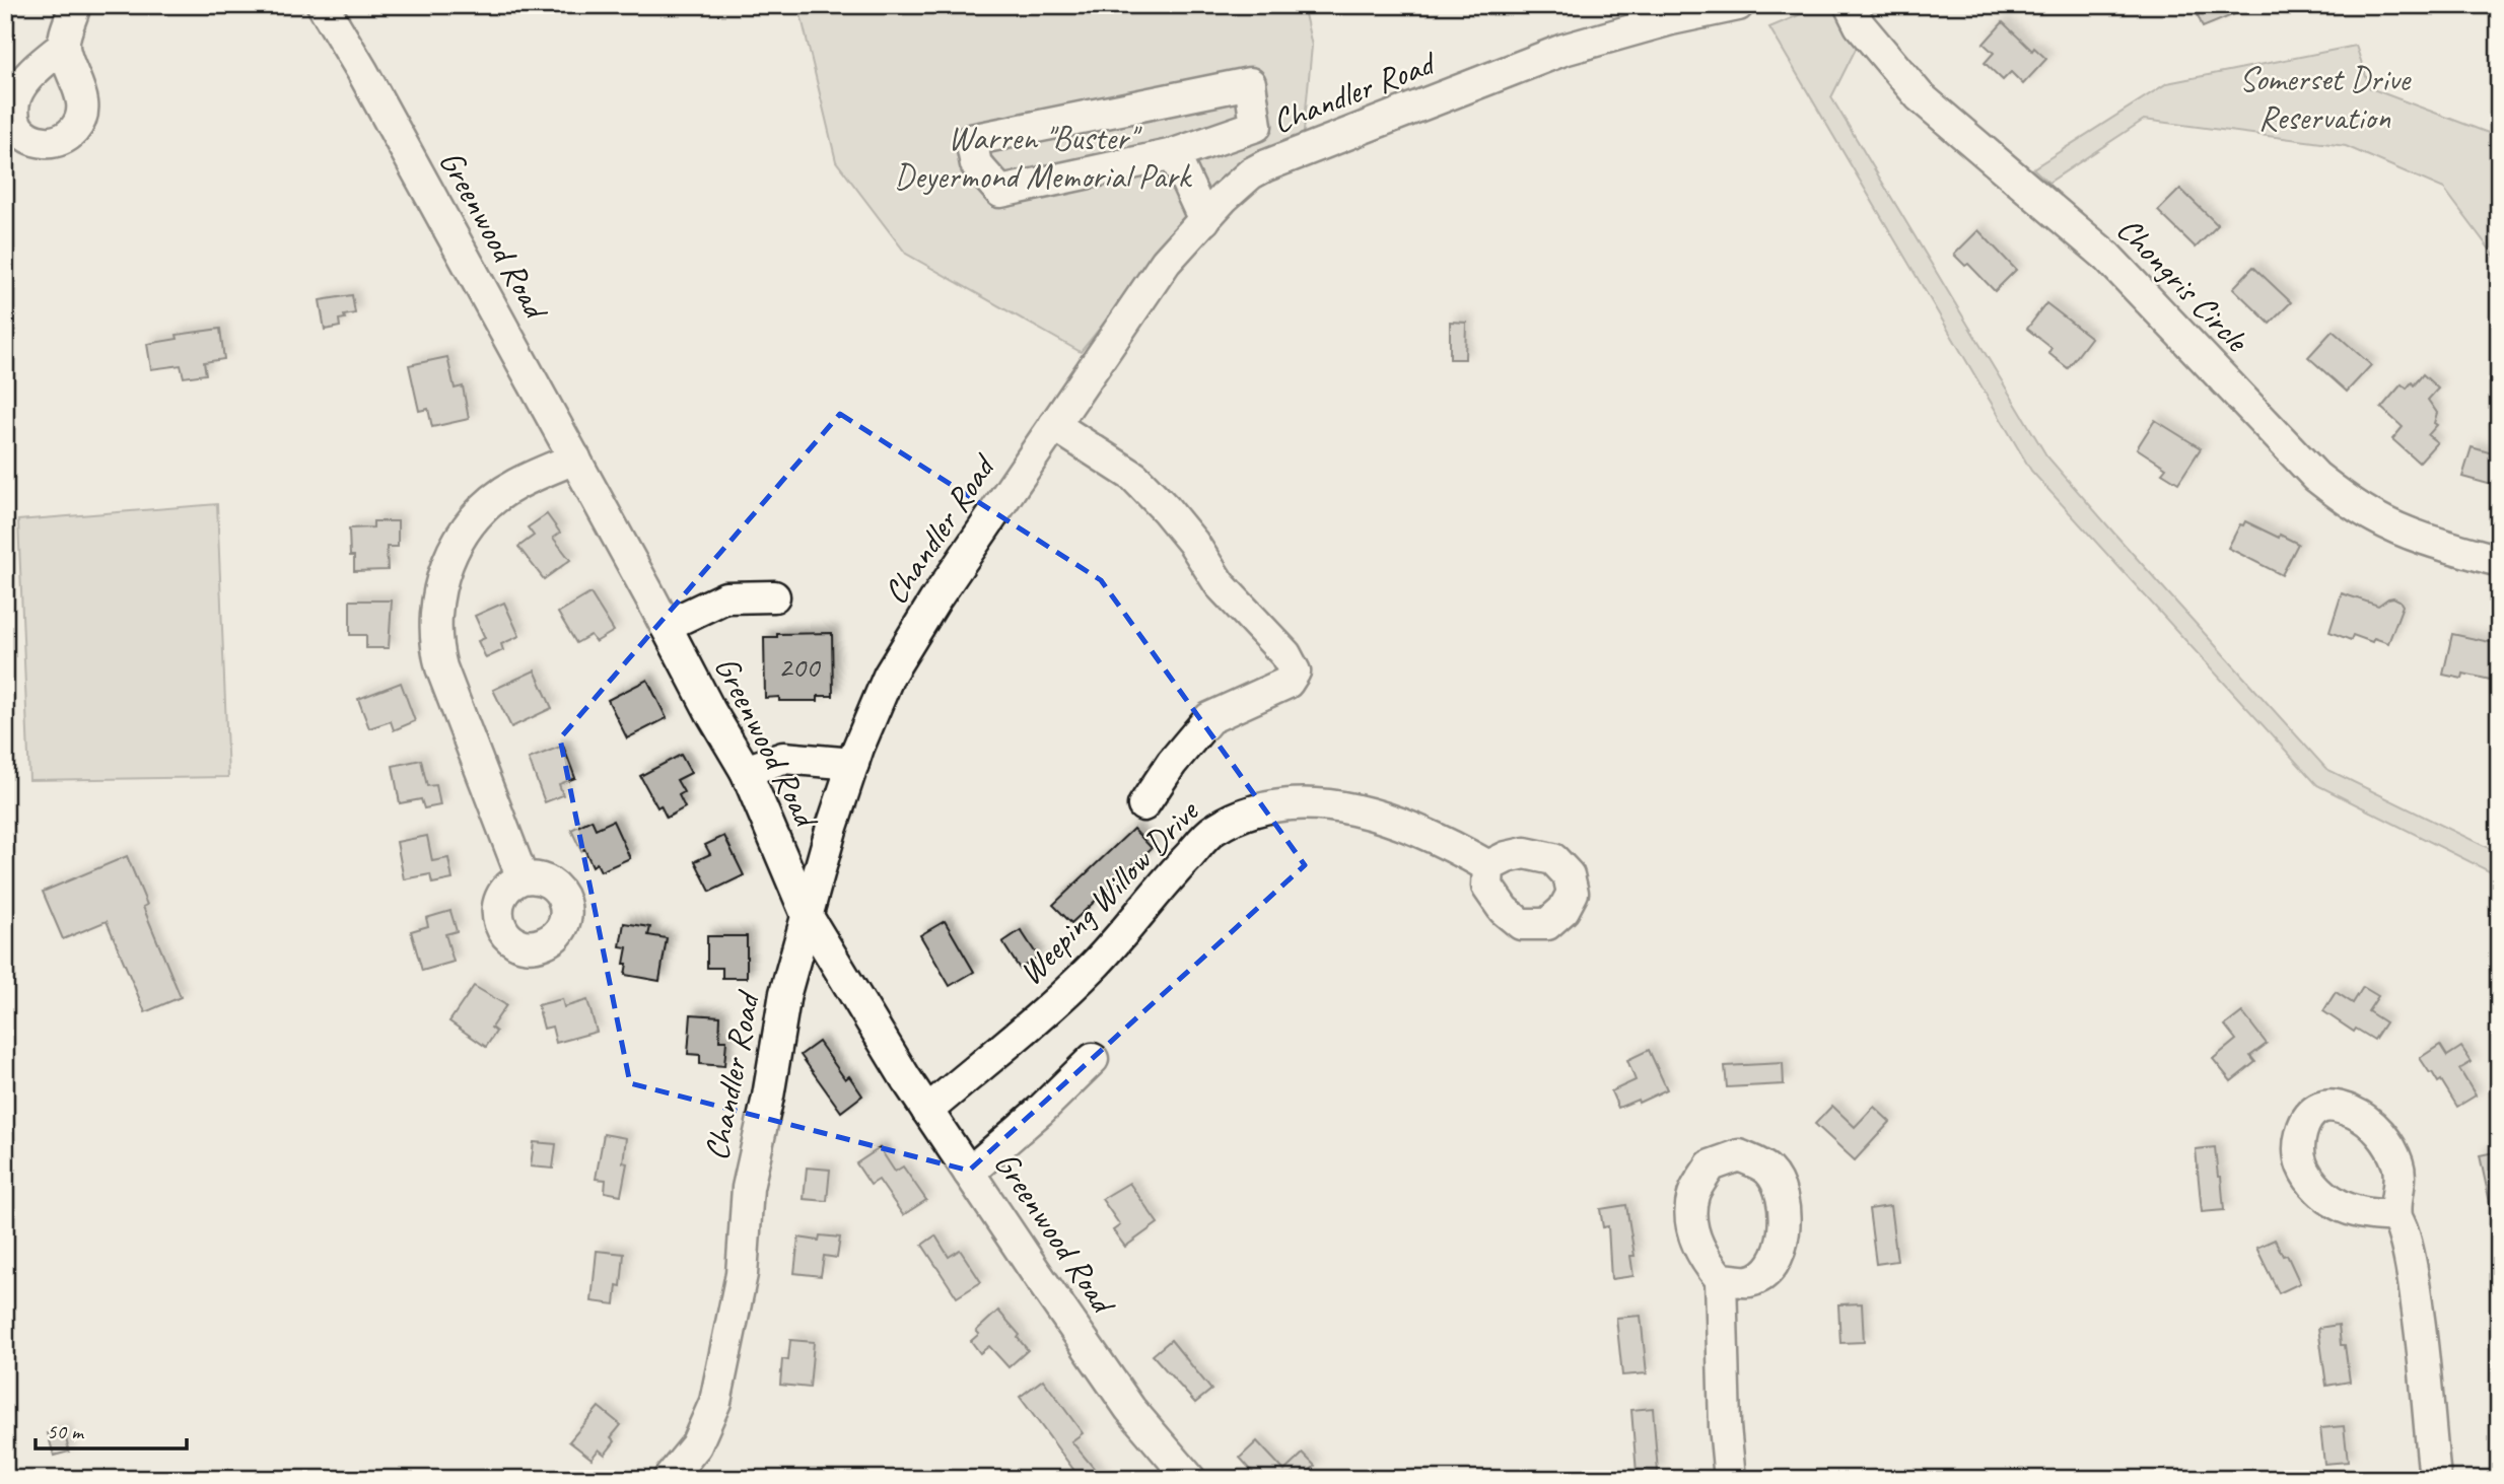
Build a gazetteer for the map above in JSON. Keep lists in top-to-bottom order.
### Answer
{
  "streets": {
    "street": [
      "Chandler Road",
      "Greenwood Road",
      "Chongris Circle",
      "Weeping Willow Drive"
    ]
  },
  "crossings": [
    ["Chandler Road", "Greenwood Road"],
    ["Greenwood Road", "Weeping Willow Drive"]
  ],
  "parks": ["Somerset Drive Reservation", "Warren \"Buster\" Deyermond Memorial Park"],
  "house_numbers": ["200"],
  "scale_bar": "50 m"
}
